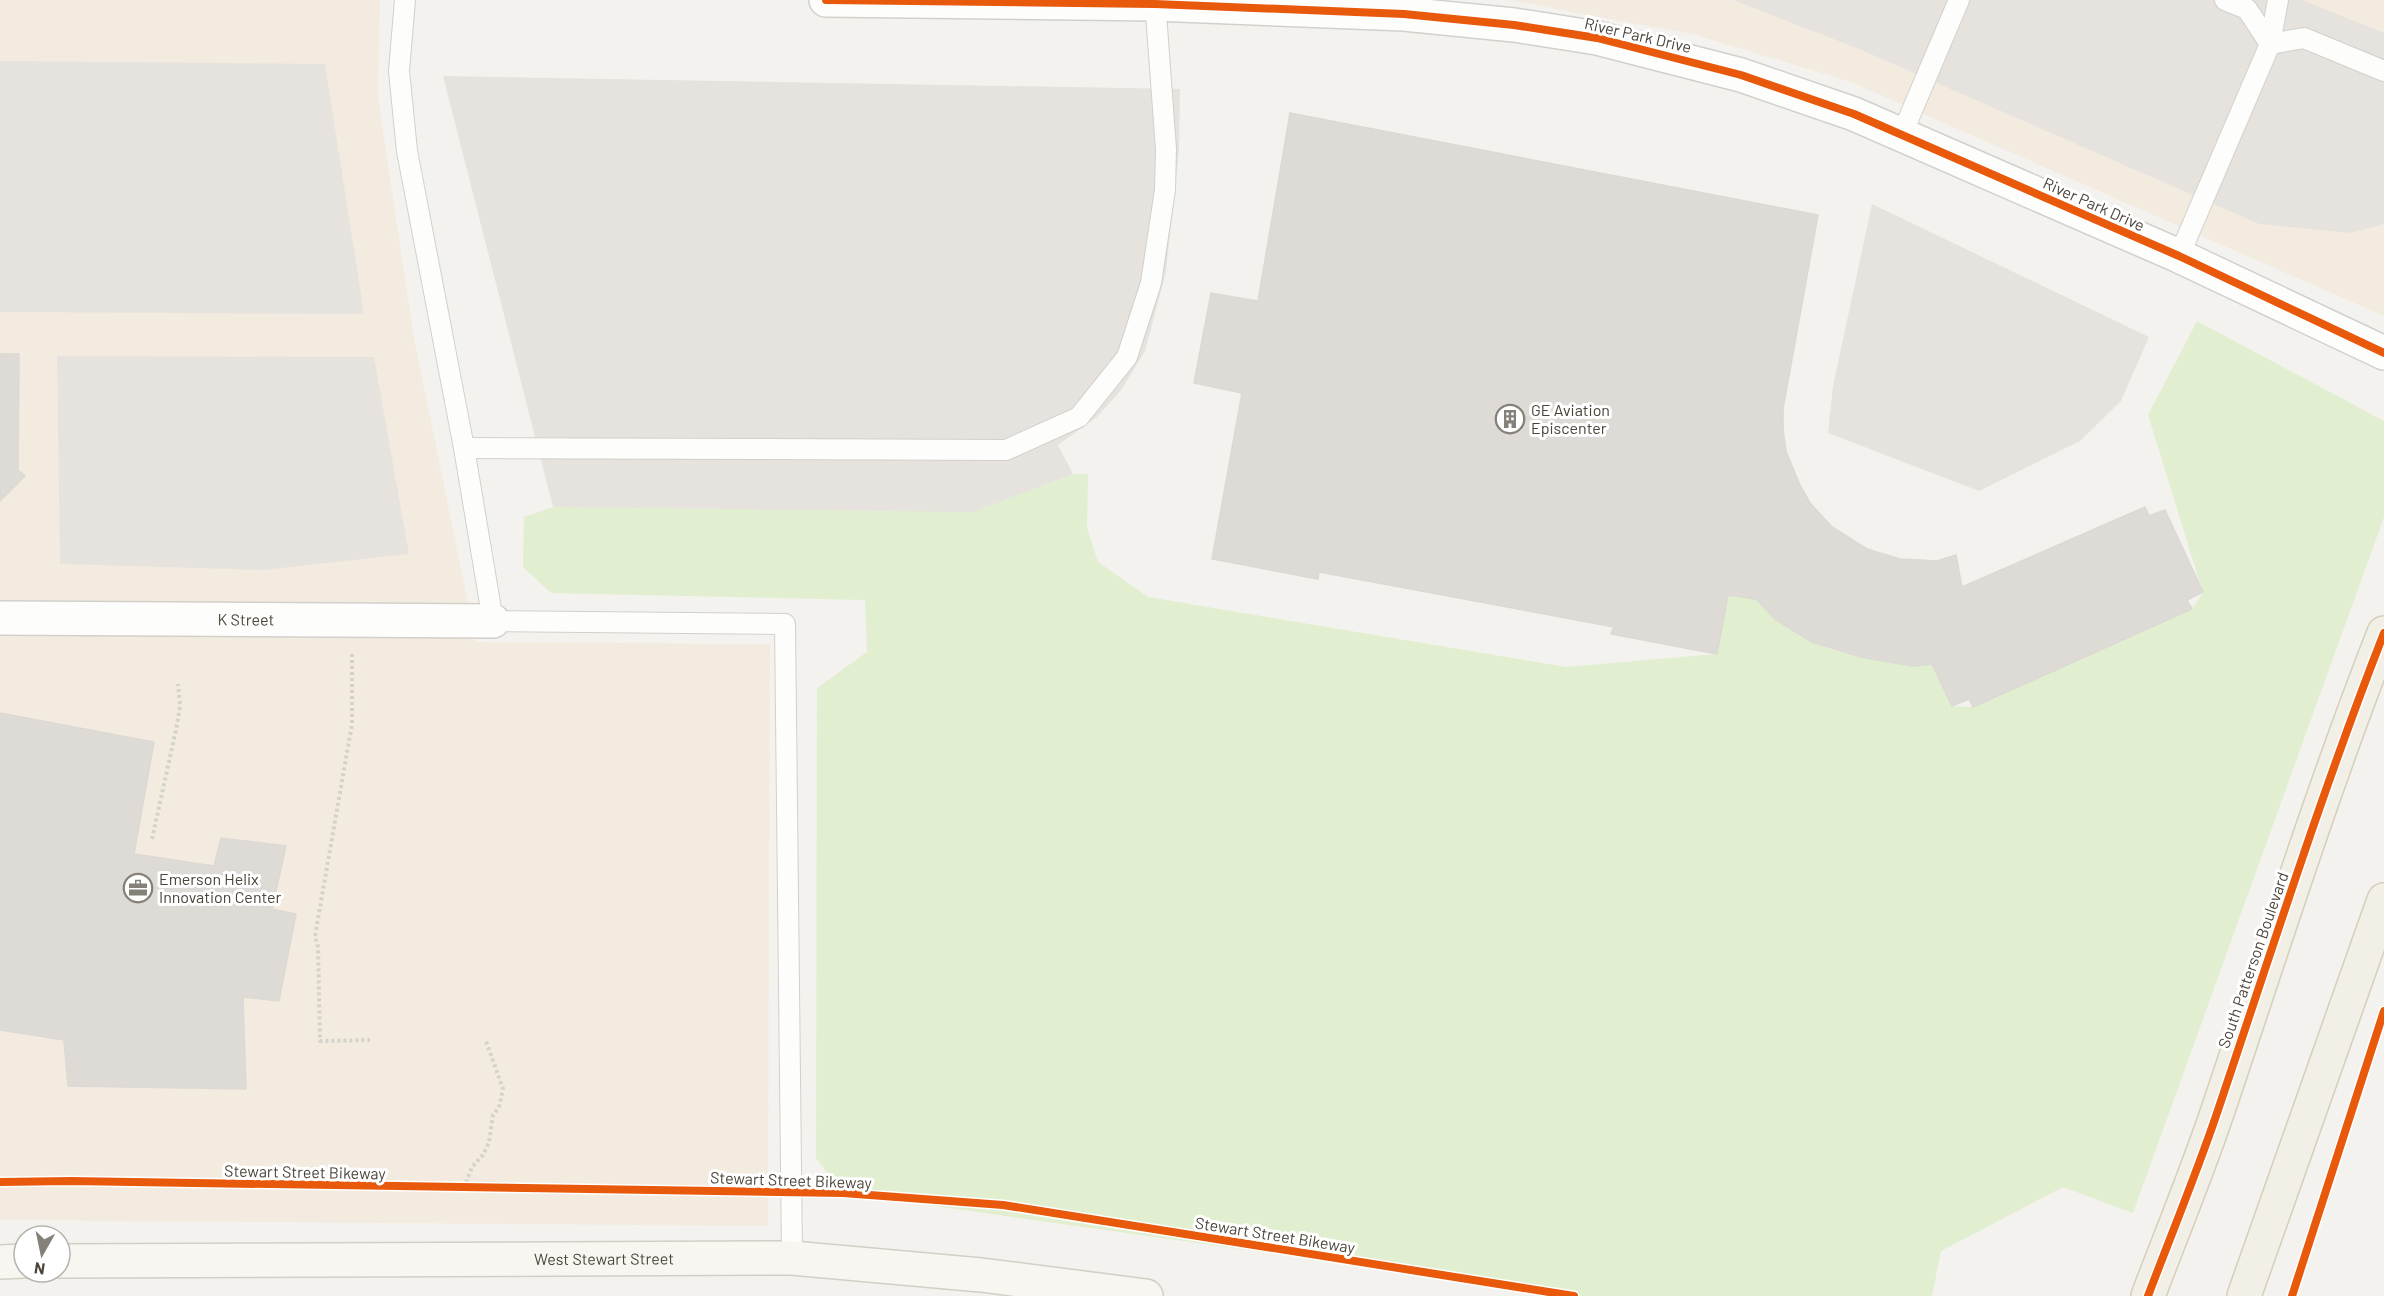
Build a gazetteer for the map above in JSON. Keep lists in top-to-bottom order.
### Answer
{
  "streets": {
    "main road": ["South Patterson Boulevard", "West Stewart Street"],
    "street": ["River Park Drive", "K Street"],
    "cycle path": ["Stewart Street Bikeway"]
  },
  "places": {
    "building": ["GE Aviation Episcenter"],
    "office": ["Emerson Helix Innovation Center"]
  },
  "north": "bottom"
}
